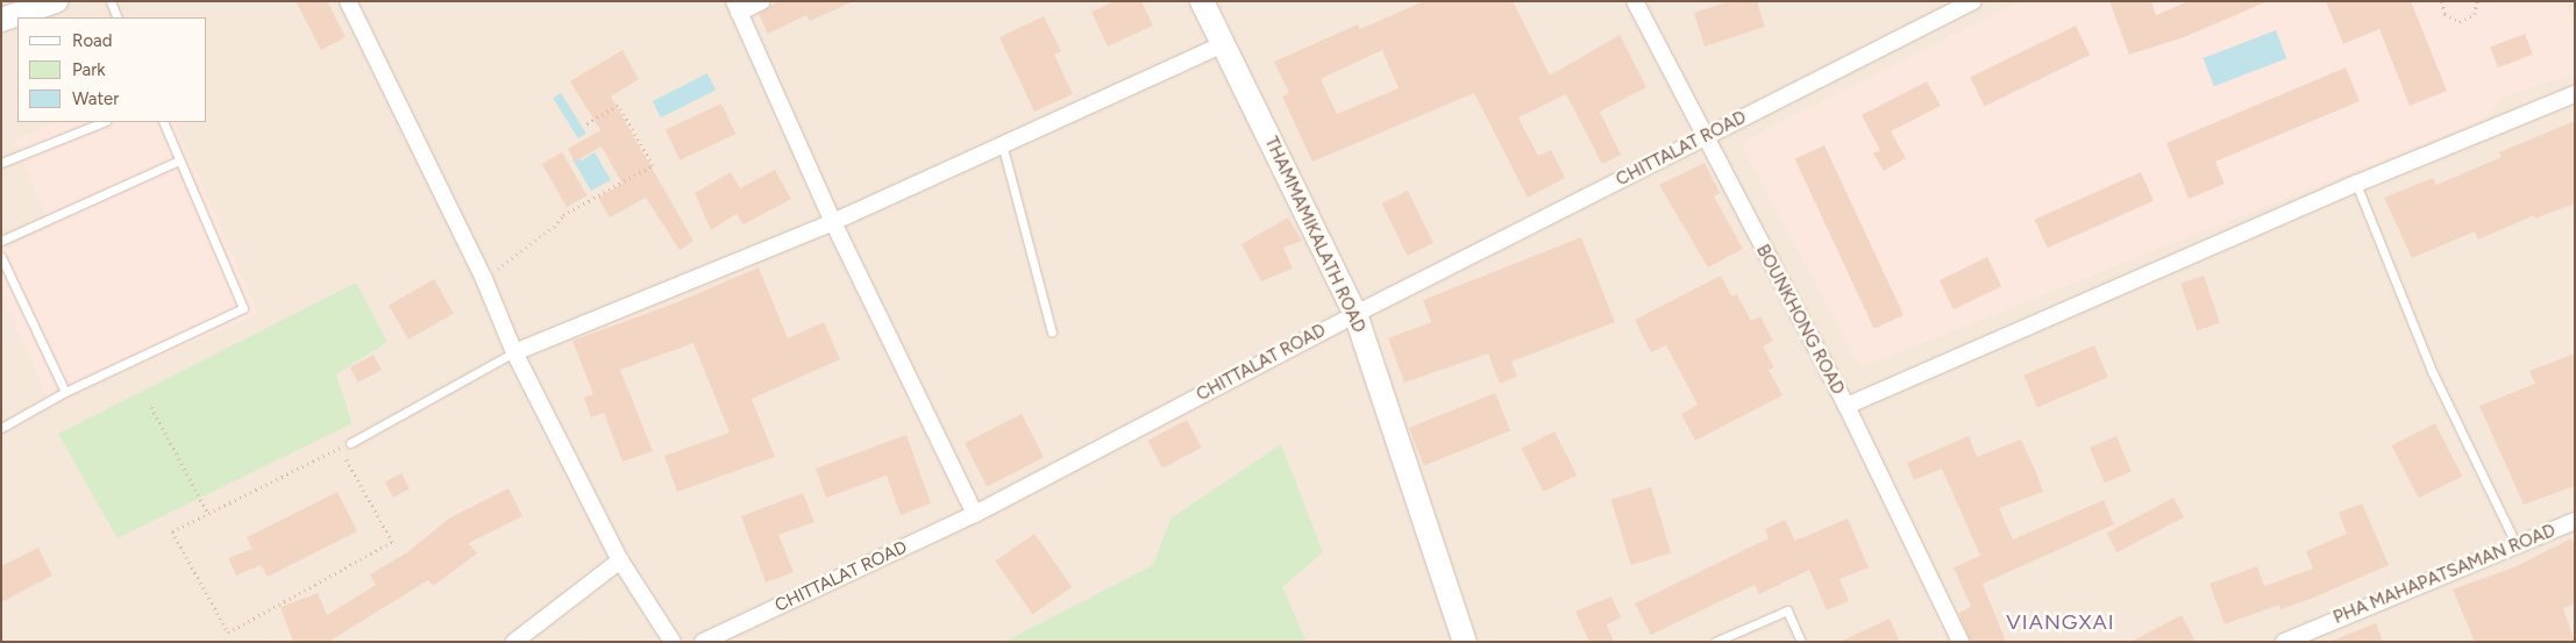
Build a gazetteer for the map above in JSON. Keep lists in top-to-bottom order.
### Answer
{
  "streets": {
    "street": [
      "CHITTALAT ROAD",
      "THAMMAMIKALATH ROAD",
      "BOUNKHONG ROAD",
      "PHA MAHAPATSAMAN ROAD"
    ]
  },
  "crossings": [
    ["CHITTALAT ROAD", "THAMMAMIKALATH ROAD"],
    ["CHITTALAT ROAD", "BOUNKHONG ROAD"]
  ],
  "districts": ["VIANGXAI"],
  "legend": ["Road", "Park", "Water"]
}
